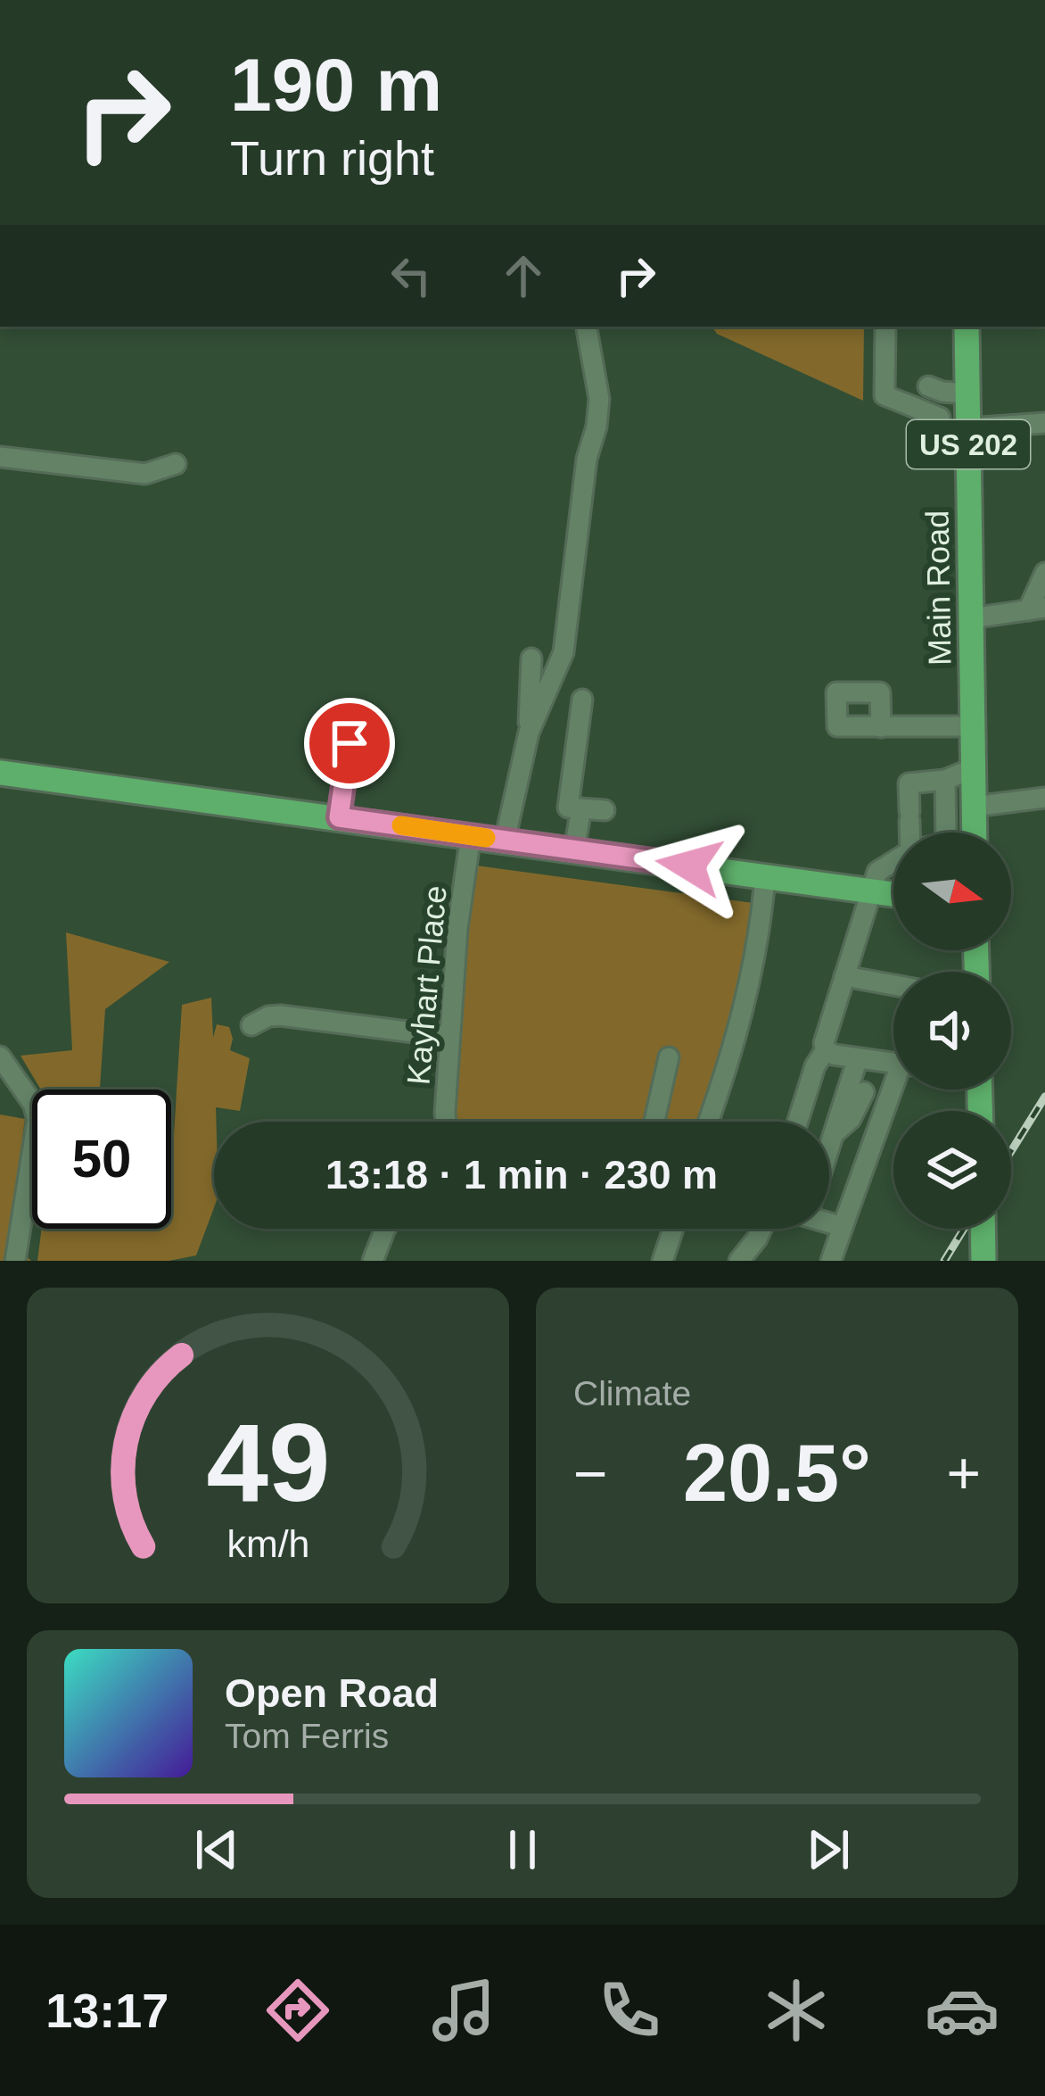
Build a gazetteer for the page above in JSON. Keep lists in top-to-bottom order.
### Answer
{
  "streets": {
    "main road": ["US 202", "Main Road"],
    "street": ["Kayhart Place"]
  },
  "north": "right",
  "page": {
    "turn": ["190 m", "Turn right"],
    "limit": "50",
    "trip": "13:18 · 1 min · 230 m",
    "tile": "Climate",
    "heat": ["−", "20.5°", "+"],
    "song": ["Open Road", "Tom Ferris"],
    "tabs": "13:17",
    "gauge": ["49", "km/h"]
  }
}
